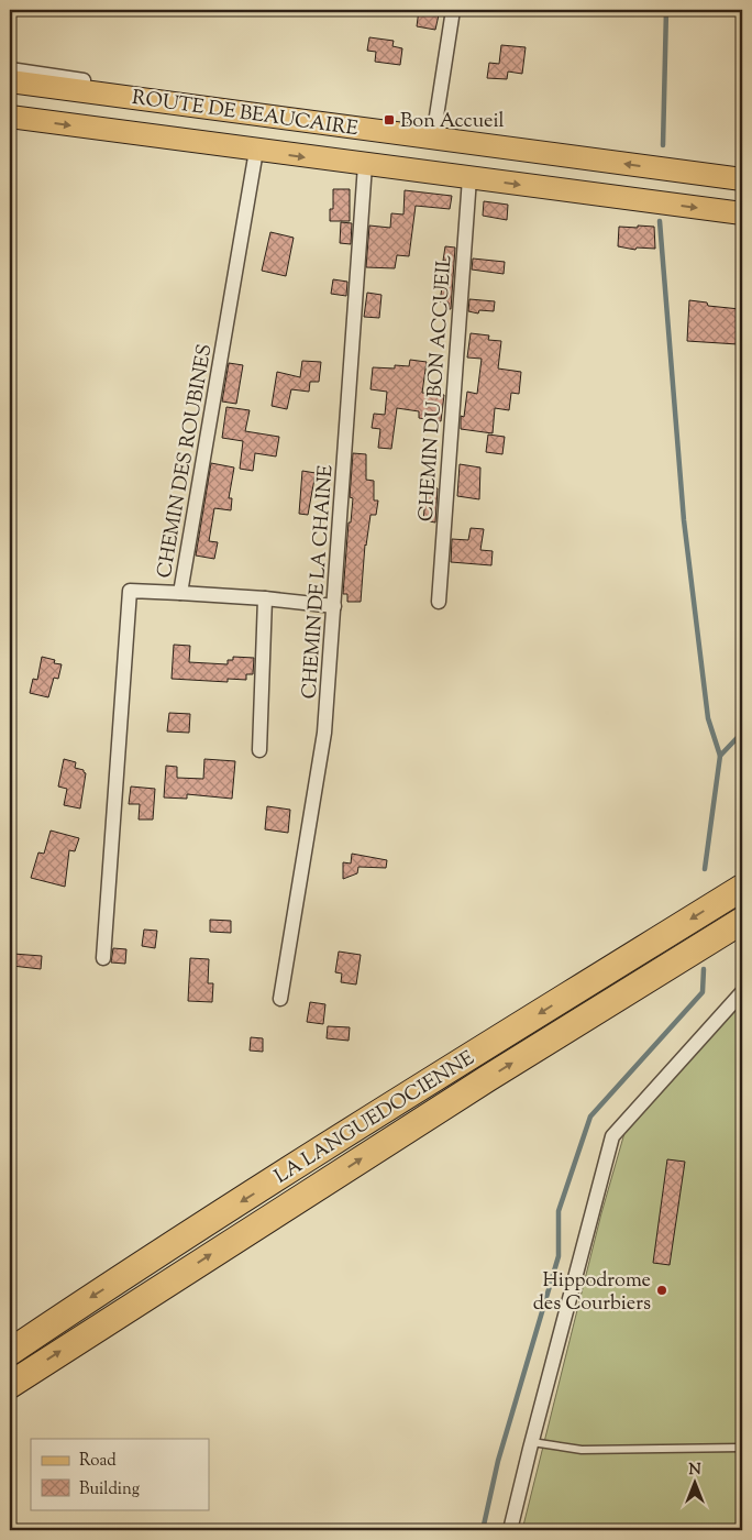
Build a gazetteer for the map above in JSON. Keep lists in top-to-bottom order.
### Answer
{
  "streets": {
    "highway": ["LA LANGUEDOCIENNE"],
    "main road": ["ROUTE DE BEAUCAIRE"],
    "street": ["CHEMIN DU BON ACCUEIL", "CHEMIN DES ROUBINES", "CHEMIN DE LA CHAINE"]
  },
  "crossings": [
    ["ROUTE DE BEAUCAIRE", "CHEMIN DU BON ACCUEIL"],
    ["ROUTE DE BEAUCAIRE", "CHEMIN DES ROUBINES"],
    ["ROUTE DE BEAUCAIRE", "CHEMIN DE LA CHAINE"]
  ],
  "places": {
    "transit": ["Bon Accueil"],
    "other": ["Hippodrome des Courbiers"]
  },
  "legend": ["Road", "Building"],
  "north": "top"
}
